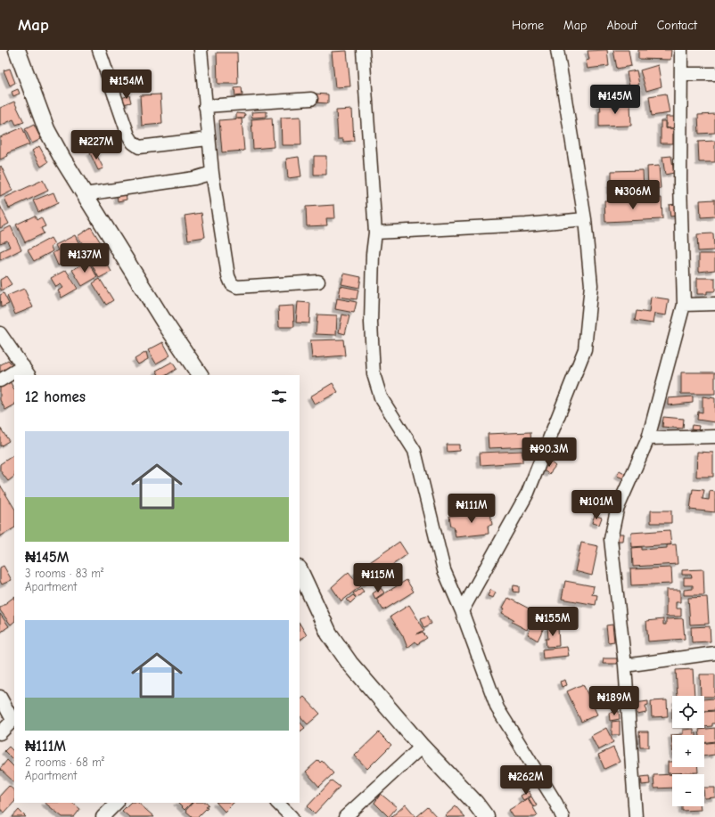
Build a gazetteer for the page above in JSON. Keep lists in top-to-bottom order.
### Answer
{
  "page": {
    "header": "Map",
    "nav": [
      "Home",
      "Map",
      "About",
      "Contact"
    ],
    "price": [
      "₦154M",
      "₦145M",
      "₦227M",
      "₦306M",
      "₦137M",
      "₦90.3M",
      "₦101M",
      "₦111M",
      "₦115M",
      "₦155M",
      "₦189M",
      "₦262M"
    ],
    "heading": "12 homes",
    "list": [
      {
        "name": "₦145M",
        "note": "3 rooms · 83 m² · Apartment"
      },
      {
        "name": "₦111M",
        "note": "2 rooms · 68 m² · Apartment"
      }
    ],
    "map_buttons": ["+", "−"]
  }
}
